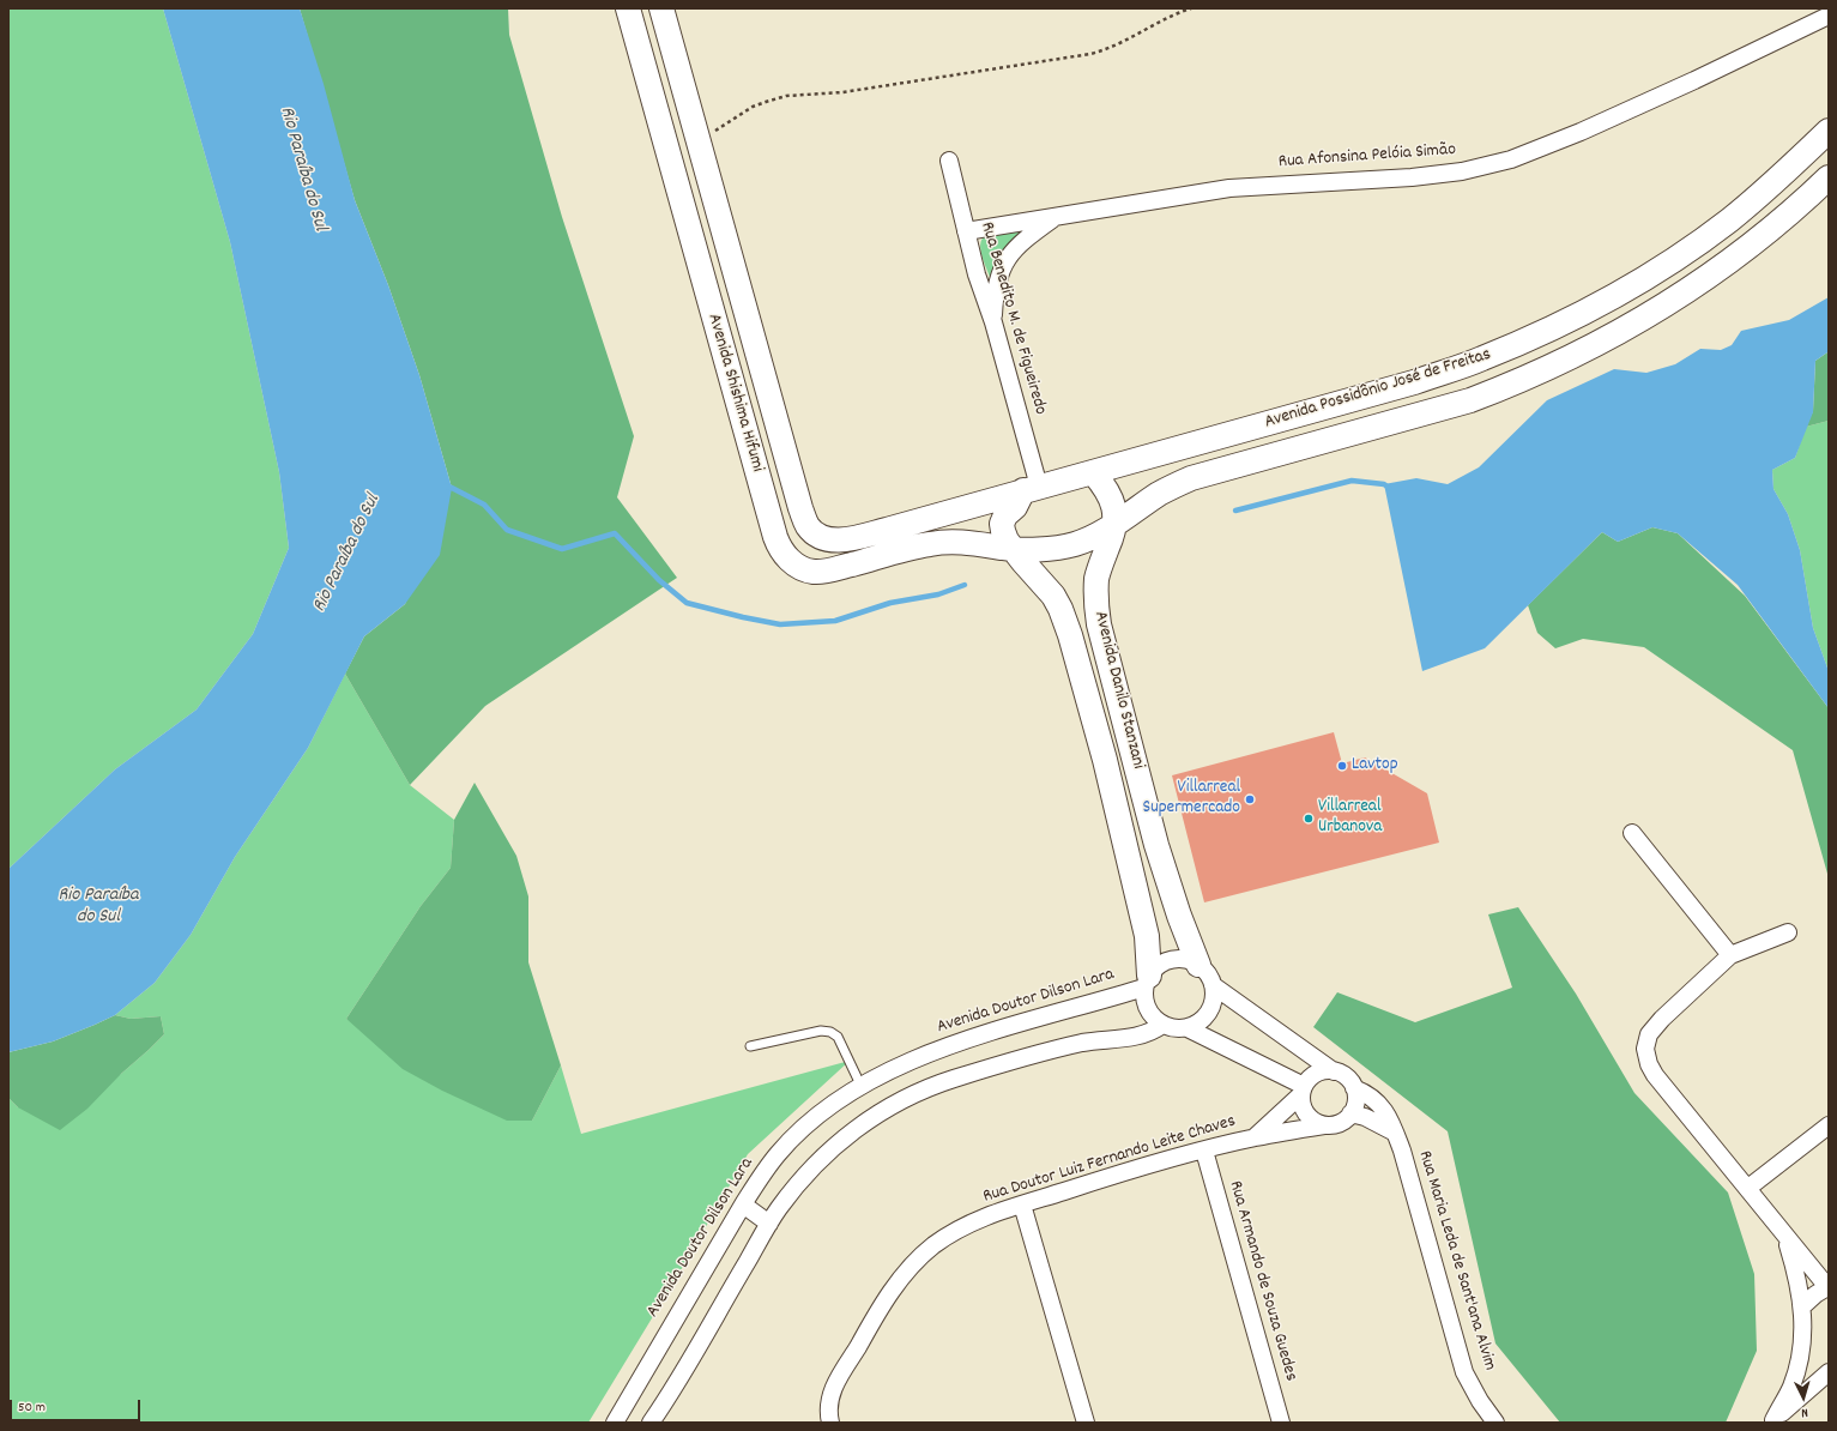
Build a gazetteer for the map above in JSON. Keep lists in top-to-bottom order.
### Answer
{
  "streets": {
    "street": [
      "Rua Afonsina Pelóia Simão",
      "Rua Benedito M. de Figueiredo",
      "Avenida Possidônio José de Freitas",
      "Avenida Shishima Hifumi",
      "Avenida Danilo Stanzani",
      "Avenida Doutor Dilson Lara",
      "Rua Doutor Luiz Fernando Leite Chaves",
      "Rua Maria Leda de Sant'ana Alvim",
      "Rua Armando de Souza Guedes"
    ]
  },
  "crossings": [
    ["Rua Afonsina Pelóia Simão", "Rua Benedito M. de Figueiredo"],
    ["Rua Benedito M. de Figueiredo", "Avenida Possidônio José de Freitas"],
    ["Rua Benedito M. de Figueiredo", "Avenida Shishima Hifumi"],
    ["Rua Benedito M. de Figueiredo", "Avenida Danilo Stanzani"],
    ["Avenida Possidônio José de Freitas", "Avenida Shishima Hifumi"],
    ["Avenida Possidônio José de Freitas", "Avenida Danilo Stanzani"],
    ["Avenida Shishima Hifumi", "Avenida Danilo Stanzani"],
    ["Avenida Danilo Stanzani", "Avenida Doutor Dilson Lara"],
    ["Rua Doutor Luiz Fernando Leite Chaves", "Rua Maria Leda de Sant'ana Alvim"],
    ["Rua Doutor Luiz Fernando Leite Chaves", "Rua Armando de Souza Guedes"]
  ],
  "water": ["Rio Paraíba do Sul"],
  "places": ["Lavtop", "Villarreal Supermercado", "Villarreal Urbanova"],
  "scale_bar": "50 m",
  "north": "bottom"
}
